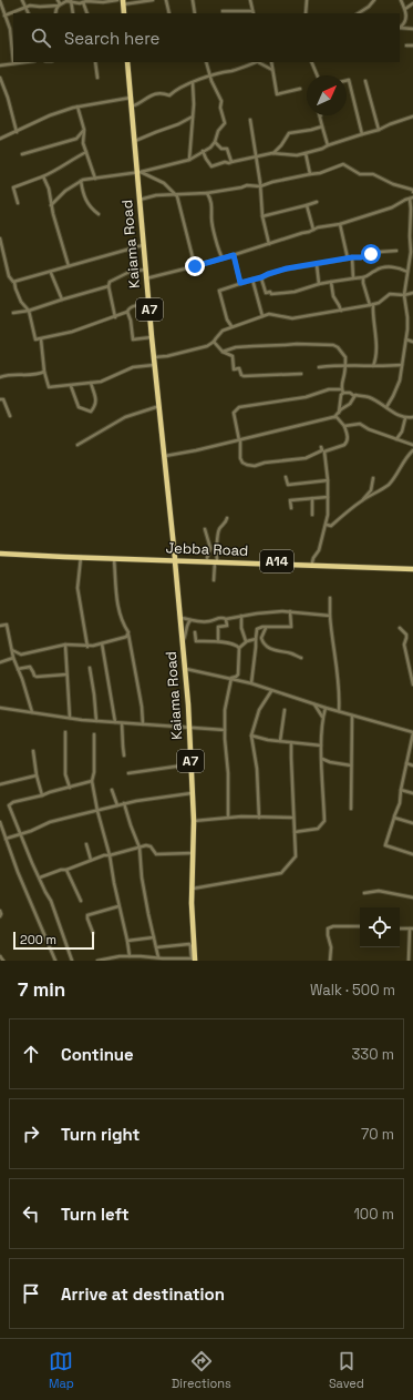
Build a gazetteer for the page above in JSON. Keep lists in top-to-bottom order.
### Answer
{
  "streets": {
    "highway": [
      "Kaiama Road",
      "A7",
      "Jebba Road",
      "A14"
    ]
  },
  "crossings": [
    ["Kaiama Road", "Jebba Road"]
  ],
  "scale_bar": "200 m",
  "north": "top right",
  "page": {
    "search": "Search here",
    "scale": "200 m",
    "heading": ["7 min", "Walk · 500 m"],
    "list": [
      ["Continue", "330 m"],
      ["Turn right", "70 m"],
      ["Turn left", "100 m"],
      "Arrive at destination"
    ],
    "nav": ["Map", "Directions", "Saved"]
  }
}
